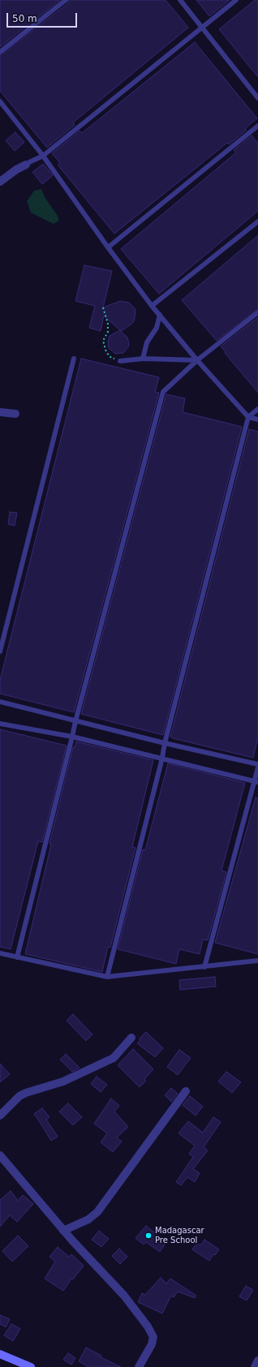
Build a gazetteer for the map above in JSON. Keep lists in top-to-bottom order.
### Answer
{
  "places": ["Madagascar Pre School"],
  "scale_bar": "50 m"
}
